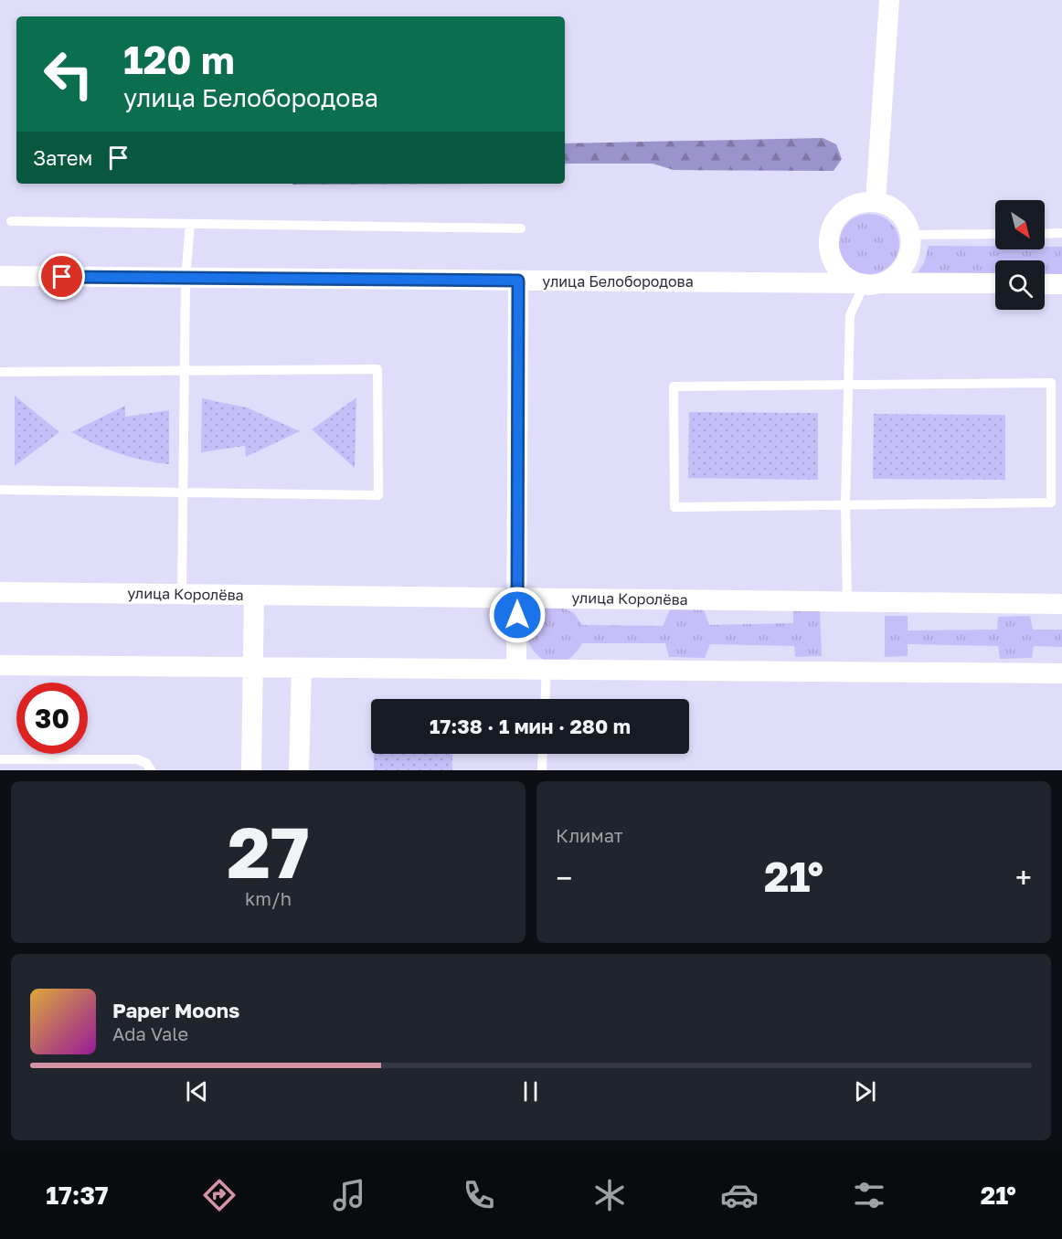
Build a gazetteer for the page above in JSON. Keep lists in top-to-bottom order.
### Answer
{
  "streets": {
    "street": ["улица Белобородова", "улица Королёва"]
  },
  "north": "bottom right",
  "page": {
    "turn": ["120 m", "улица Белобородова"],
    "then": "Затем",
    "limit": "30",
    "trip": "17:38 · 1 мин · 280 m",
    "tile": [
      ["27", "km/h"],
      "Климат"
    ],
    "heat": ["−", "21°", "+"],
    "song": ["Paper Moons", "Ada Vale"],
    "tabs": ["17:37", "21°"]
  }
}
